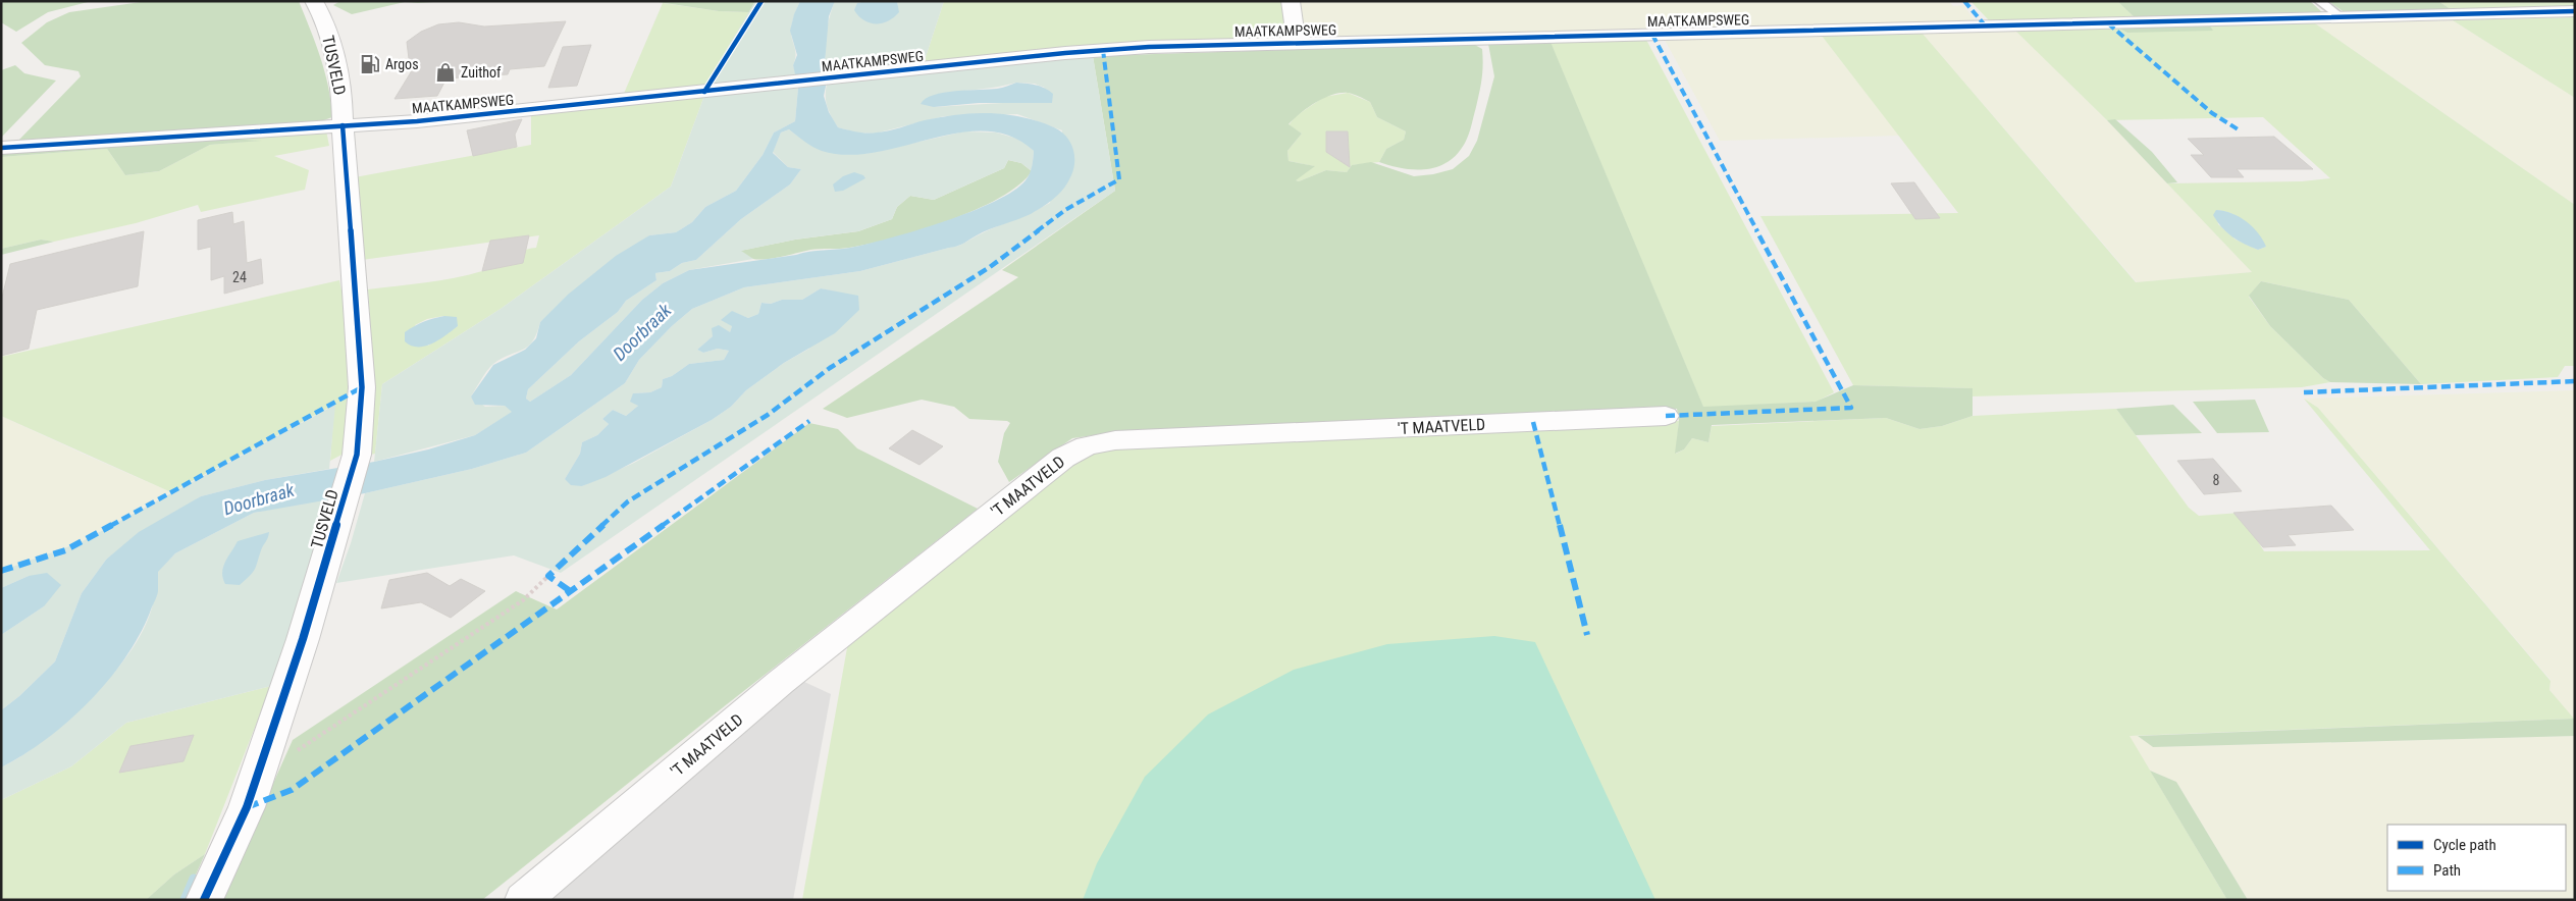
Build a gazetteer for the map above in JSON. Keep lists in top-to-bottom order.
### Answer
{
  "streets": {
    "street": ["MAATKAMPSWEG", "TUSVELD", "'T MAATVELD"]
  },
  "crossings": [
    ["MAATKAMPSWEG", "TUSVELD"]
  ],
  "water": ["Doorbraak"],
  "places": {
    "fuel station": ["Argos"],
    "shop": ["Zuithof"]
  },
  "house_numbers": ["24", "8"],
  "legend": ["Cycle path", "Path"]
}
